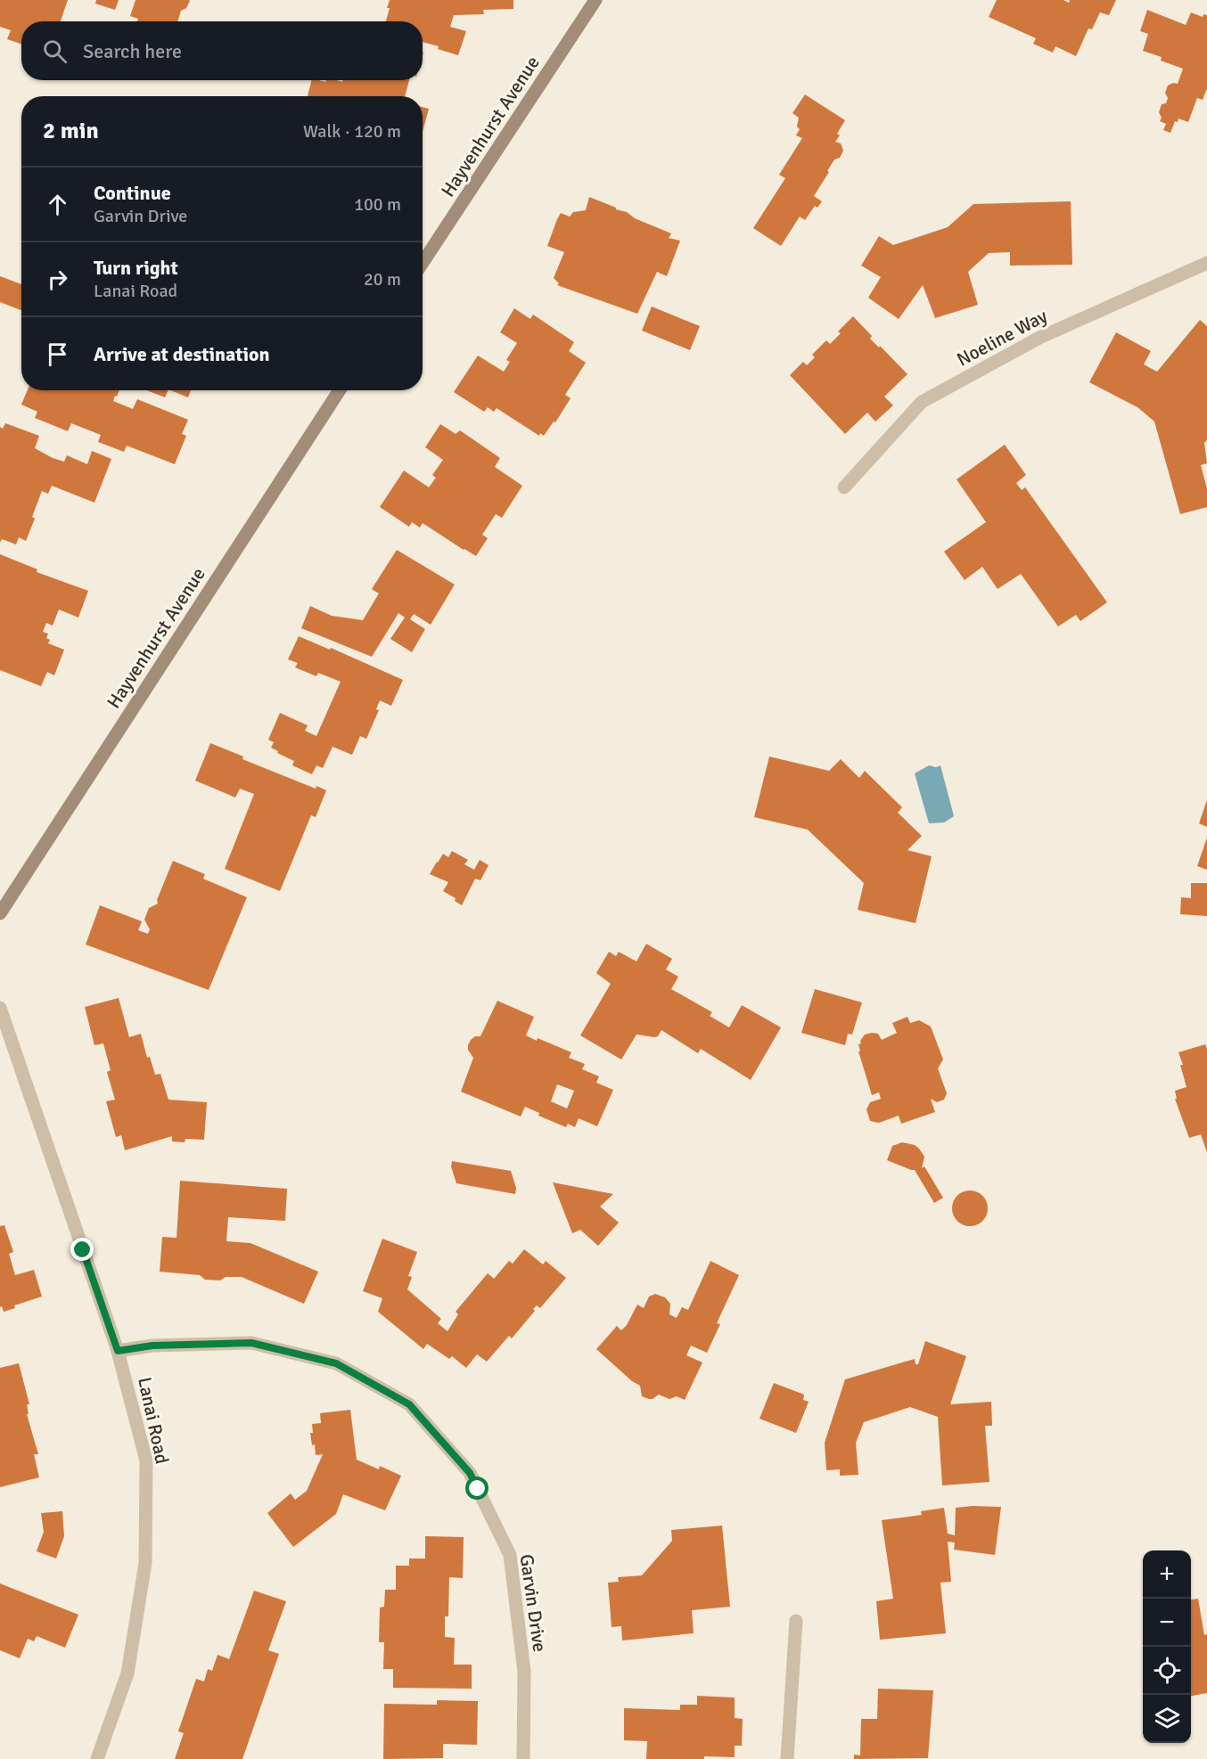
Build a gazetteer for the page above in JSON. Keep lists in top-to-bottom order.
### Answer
{
  "streets": {
    "main road": ["Hayvenhurst Avenue"],
    "street": ["Noeline Way", "Lanai Road", "Garvin Drive"]
  },
  "crossings": [
    ["Lanai Road", "Garvin Drive"]
  ],
  "page": {
    "search": "Search here",
    "heading": ["2 min", "Walk · 120 m"],
    "list": [
      ["Continue", "Garvin Drive", "100 m"],
      ["Turn right", "Lanai Road", "20 m"],
      "Arrive at destination"
    ],
    "map_buttons": ["+", "−"]
  }
}
